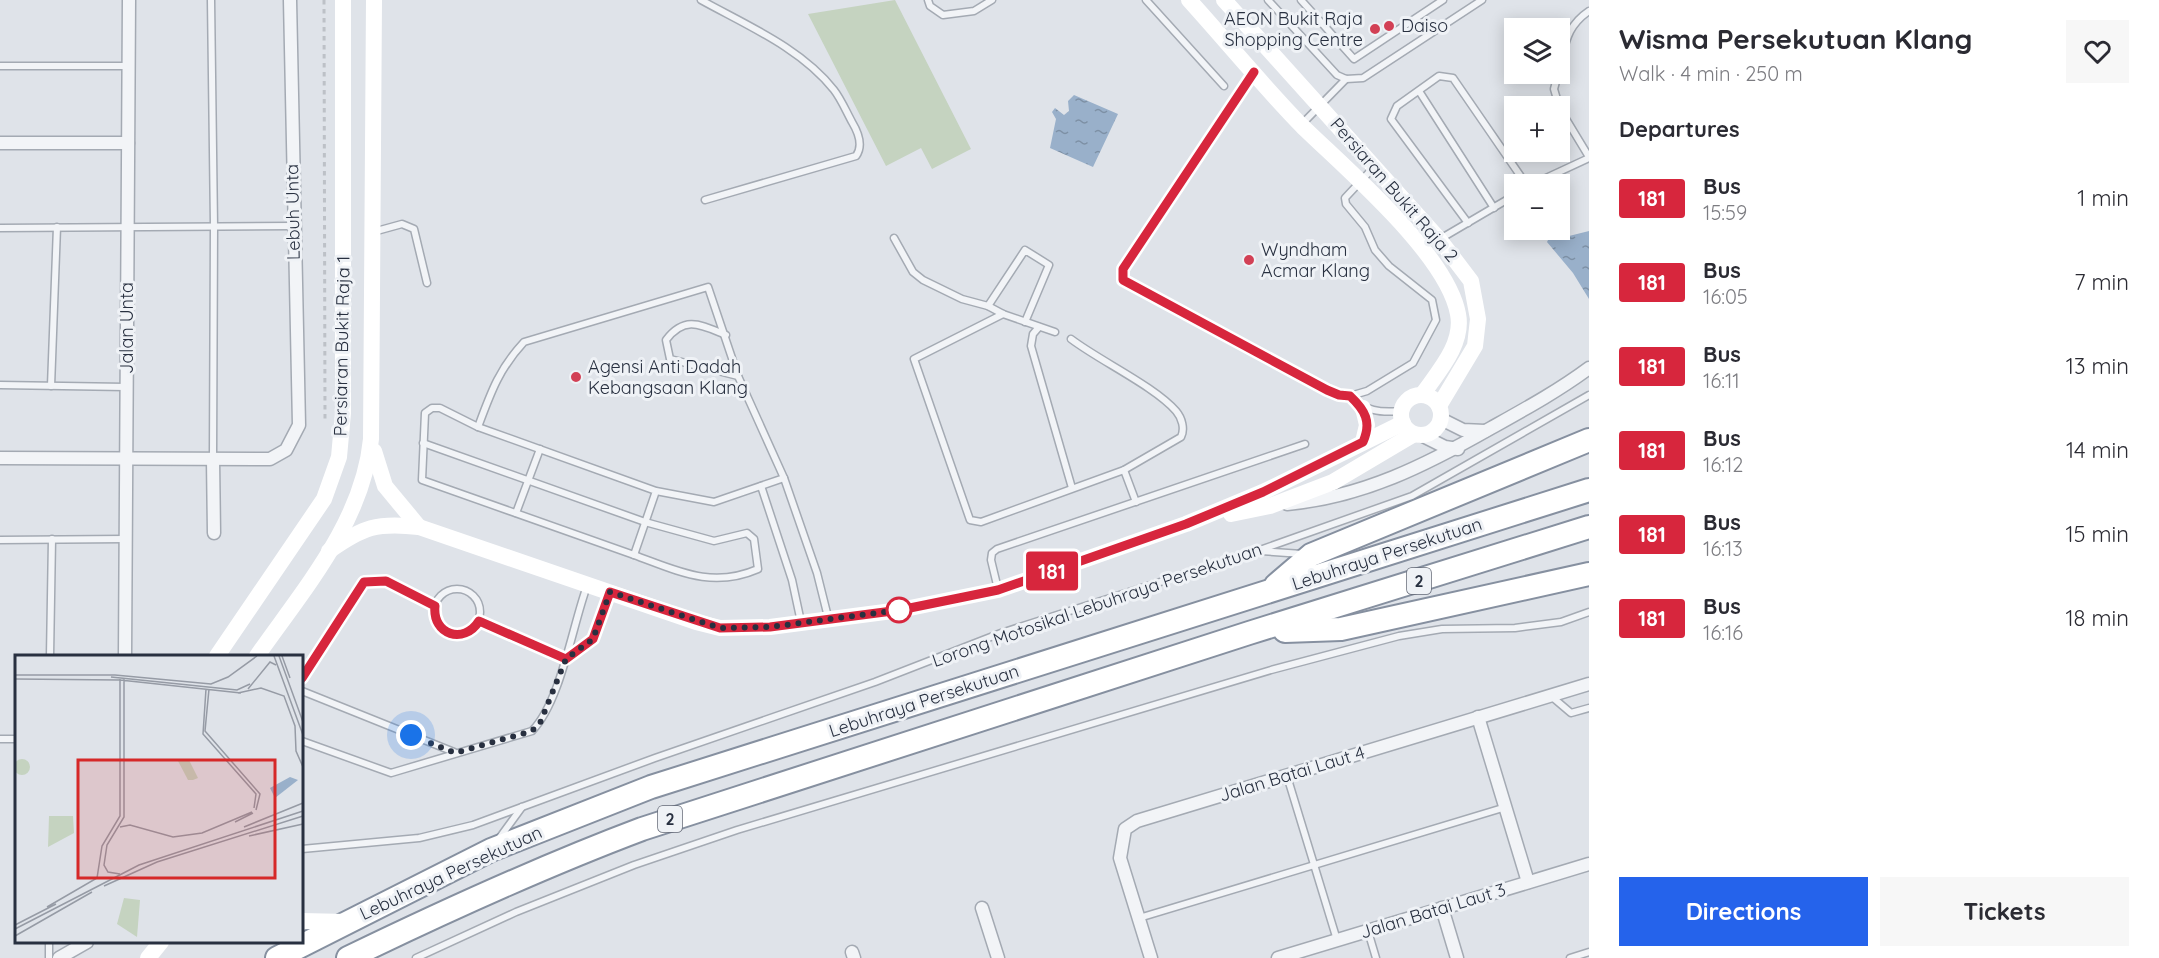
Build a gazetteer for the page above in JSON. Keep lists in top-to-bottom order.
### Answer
{
  "streets": {
    "highway": ["Lebuhraya Persekutuan", "2"],
    "street": [
      "Persiaran Bukit Raja 2",
      "Lebuh Unta",
      "Jalan Unta",
      "Persiaran Bukit Raja 1",
      "Jalan Batai Laut 4",
      "Jalan Batai Laut 3"
    ],
    "lane": ["Lorong Motosikal Lebuhraya Persekutuan"]
  },
  "places": [
    "Daiso",
    "AEON Bukit Raja Shopping Centre",
    "Wyndham Acmar Klang",
    "Agensi Anti Dadah Kebangsaan Klang"
  ],
  "lines": ["bus line 181"],
  "page": {
    "on_map": "181",
    "heading": [
      ["Wisma Persekutuan Klang", "Walk · 4 min · 250 m"],
      "Departures"
    ],
    "map_buttons": ["+", "−"],
    "list": [
      {
        "mark": "181",
        "name": "Bus",
        "note": "15:59",
        "value": "1 min"
      },
      {
        "mark": "181",
        "name": "Bus",
        "note": "16:05",
        "value": "7 min"
      },
      {
        "mark": "181",
        "name": "Bus",
        "note": "16:11",
        "value": "13 min"
      },
      {
        "mark": "181",
        "name": "Bus",
        "note": "16:12",
        "value": "14 min"
      },
      {
        "mark": "181",
        "name": "Bus",
        "note": "16:13",
        "value": "15 min"
      },
      {
        "mark": "181",
        "name": "Bus",
        "note": "16:16",
        "value": "18 min"
      }
    ],
    "buttons": ["Directions", "Tickets"]
  }
}
